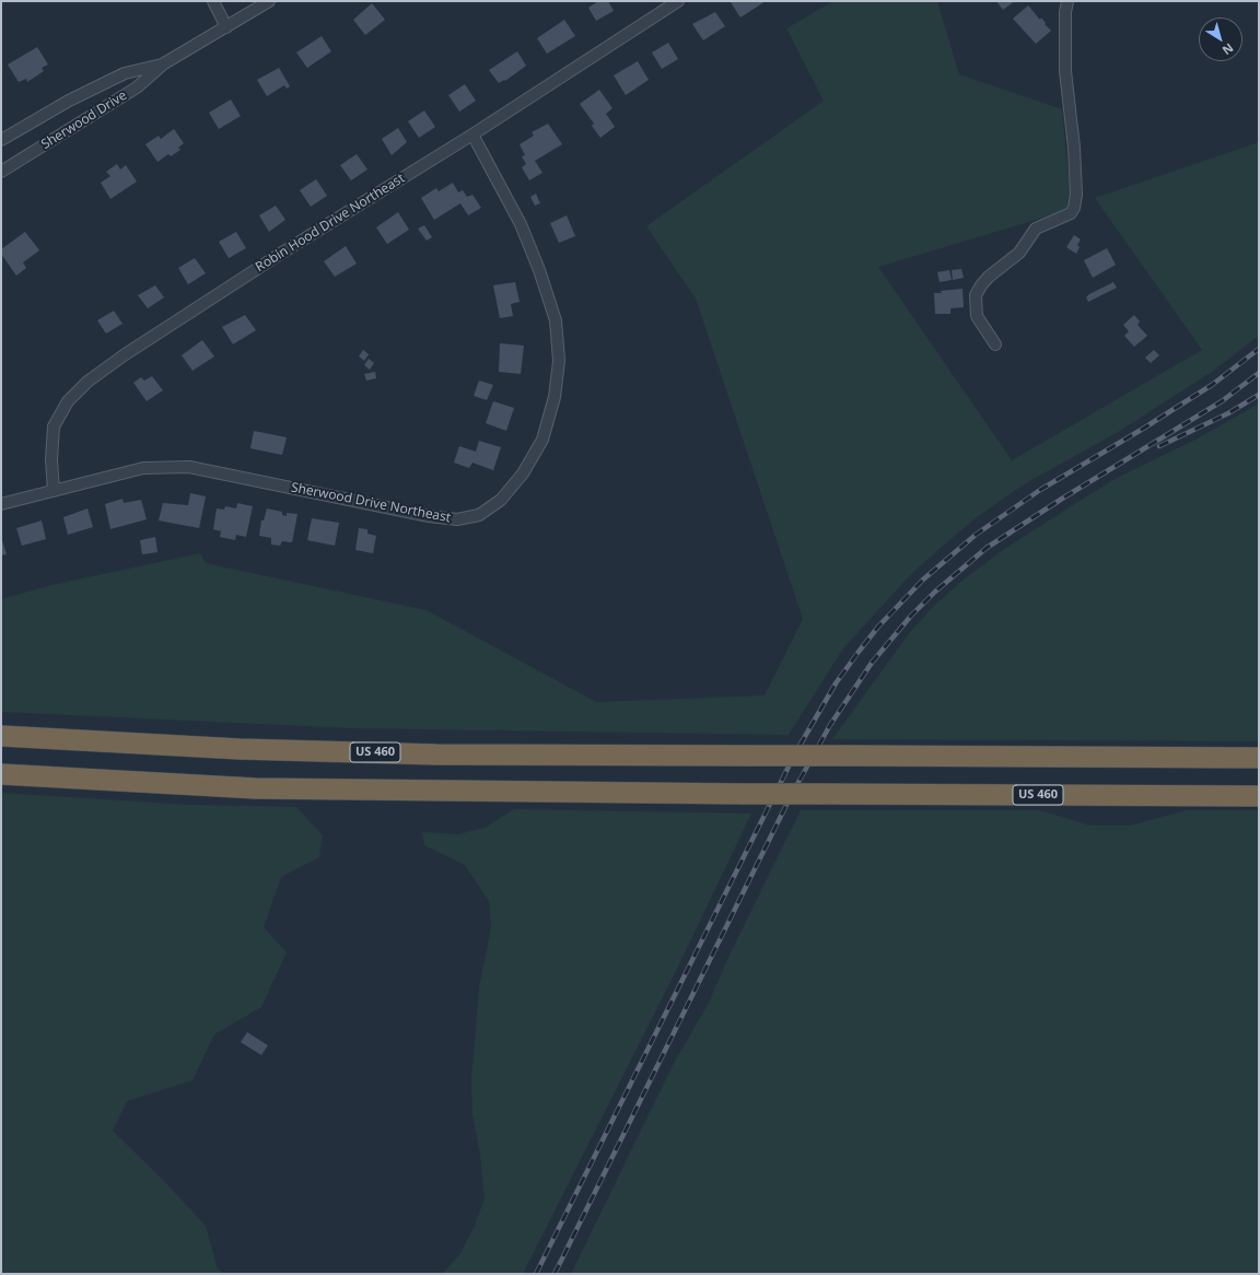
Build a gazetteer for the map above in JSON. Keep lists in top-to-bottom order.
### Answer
{
  "streets": {
    "highway": ["US 460"],
    "street": ["Sherwood Drive", "Robin Hood Drive Northeast", "Sherwood Drive Northeast"]
  },
  "crossings": [
    ["Robin Hood Drive Northeast", "Sherwood Drive Northeast"]
  ],
  "north": "bottom right"
}
